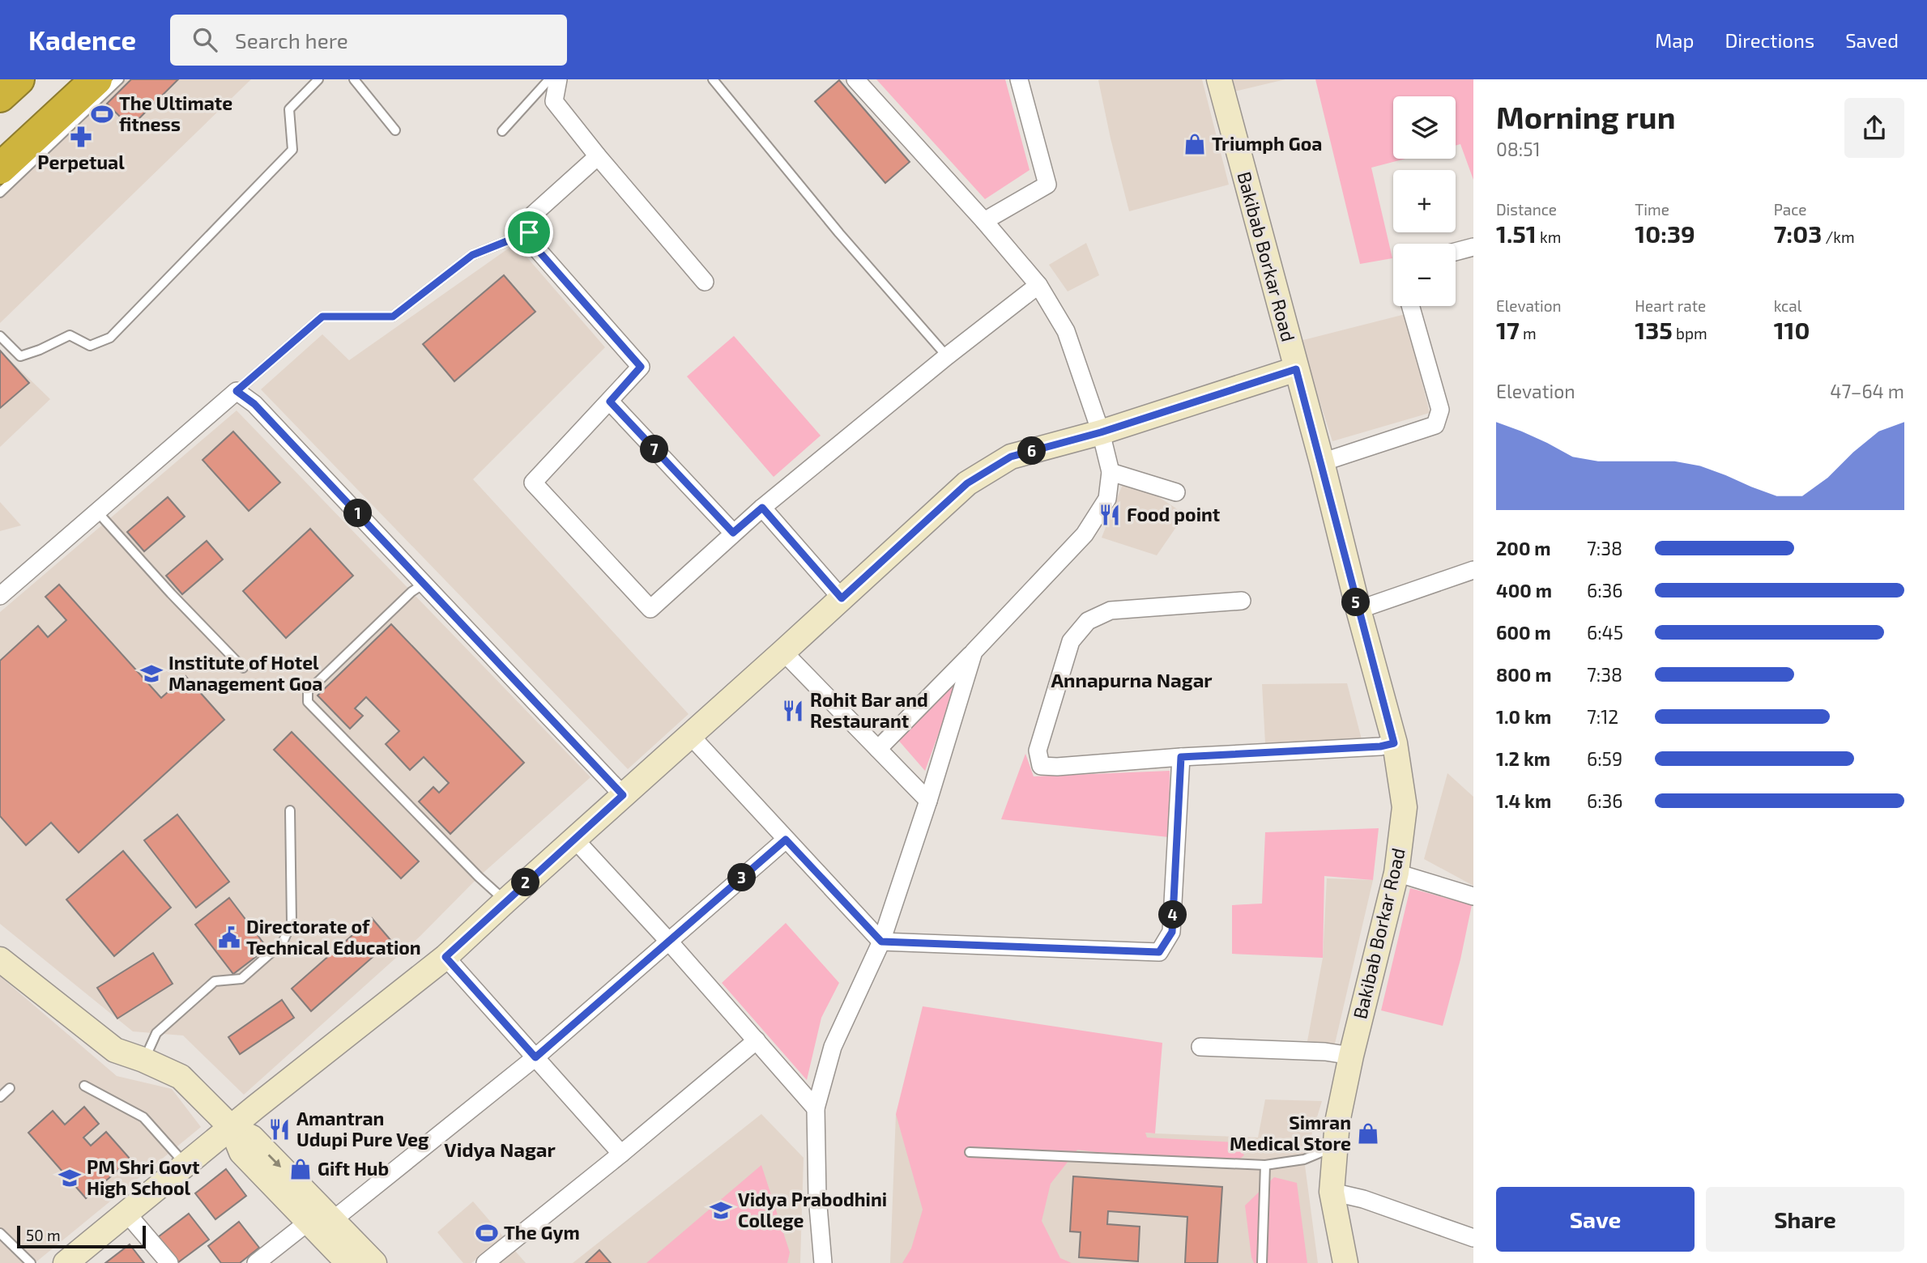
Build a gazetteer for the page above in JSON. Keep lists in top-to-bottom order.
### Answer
{
  "streets": {
    "street": ["Bakibab Borkar Road"]
  },
  "districts": ["Annapurna Nagar", "Vidya Nagar"],
  "places": {
    "sports": ["The Ultimate fitness", "The Gym"],
    "pharmacy": ["Perpetual"],
    "shop": ["Triumph Goa", "Simran Medical Store", "Gift Hub"],
    "restaurant": ["Food point", "Rohit Bar and Restaurant", "Amantran Udupi Pure Veg"],
    "school or university": ["Institute of Hotel Management Goa", "PM Shri Govt High School", "Vidya Prabodhini College"],
    "public building": ["Directorate of Technical Education"]
  },
  "scale_bar": "50 m",
  "page": {
    "header": "Kadence",
    "search": "Search here",
    "nav": ["Map", "Directions", "Saved"],
    "heading": ["Morning run", "08:51"],
    "map_buttons": ["+", "−"],
    "stats": [
      ["Distance", "1.51 km"],
      ["Time", "10:39"],
      ["Pace", "7:03 /km"],
      ["Elevation", "17 m"],
      ["Heart rate", "135 bpm"],
      ["kcal", "110"]
    ],
    "chart": ["Elevation", "47–64 m"],
    "pins": [
      "7",
      "6",
      "1",
      "5",
      "3",
      "2",
      "4"
    ],
    "list": [
      {
        "name": "200 m",
        "note": "7:38"
      },
      {
        "name": "400 m",
        "note": "6:36"
      },
      {
        "name": "600 m",
        "note": "6:45"
      },
      {
        "name": "800 m",
        "note": "7:38"
      },
      {
        "name": "1.0 km",
        "note": "7:12"
      },
      {
        "name": "1.2 km",
        "note": "6:59"
      },
      {
        "name": "1.4 km",
        "note": "6:36"
      }
    ],
    "buttons": ["Save", "Share"],
    "scale": "50 m"
  }
}
